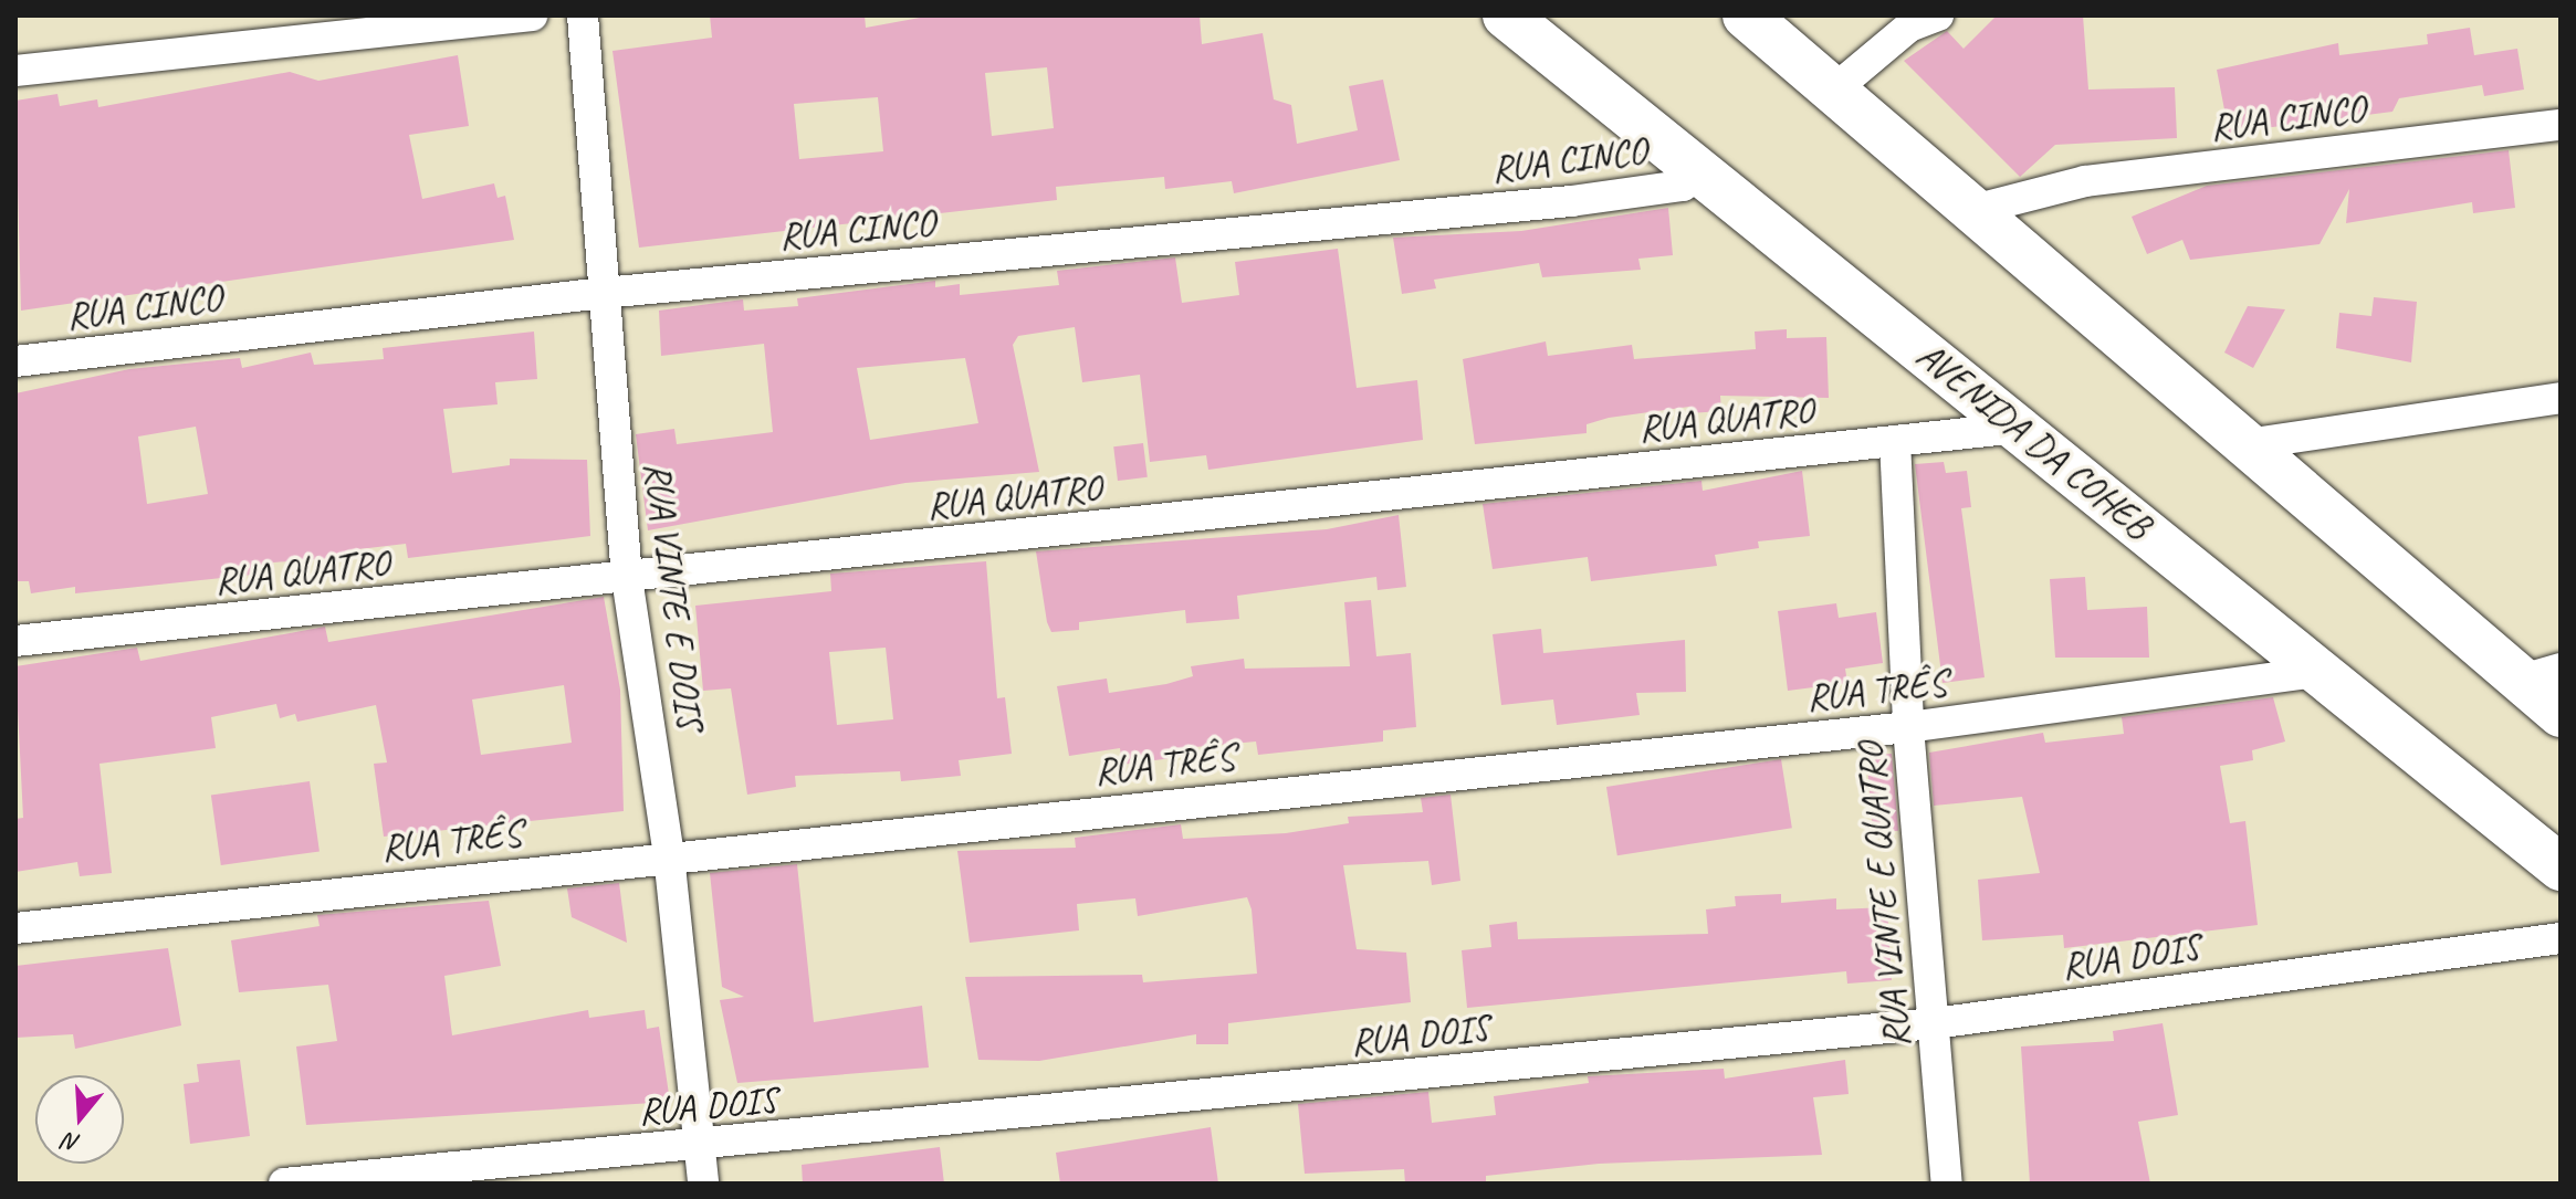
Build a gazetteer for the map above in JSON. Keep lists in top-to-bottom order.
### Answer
{
  "streets": {
    "main road": ["AVENIDA DA COHEB"],
    "street": [
      "RUA CINCO",
      "RUA QUATRO",
      "RUA VINTE E DOIS",
      "RUA TRÊS",
      "RUA VINTE E QUATRO",
      "RUA DOIS"
    ]
  },
  "crossings": [
    ["RUA CINCO", "AVENIDA DA COHEB"],
    ["RUA CINCO", "RUA VINTE E DOIS"],
    ["RUA QUATRO", "AVENIDA DA COHEB"],
    ["RUA QUATRO", "RUA VINTE E DOIS"],
    ["RUA QUATRO", "RUA VINTE E QUATRO"],
    ["AVENIDA DA COHEB", "RUA TRÊS"],
    ["RUA VINTE E DOIS", "RUA TRÊS"],
    ["RUA VINTE E DOIS", "RUA DOIS"],
    ["RUA TRÊS", "RUA VINTE E QUATRO"],
    ["RUA VINTE E QUATRO", "RUA DOIS"]
  ],
  "north": "bottom"
}
